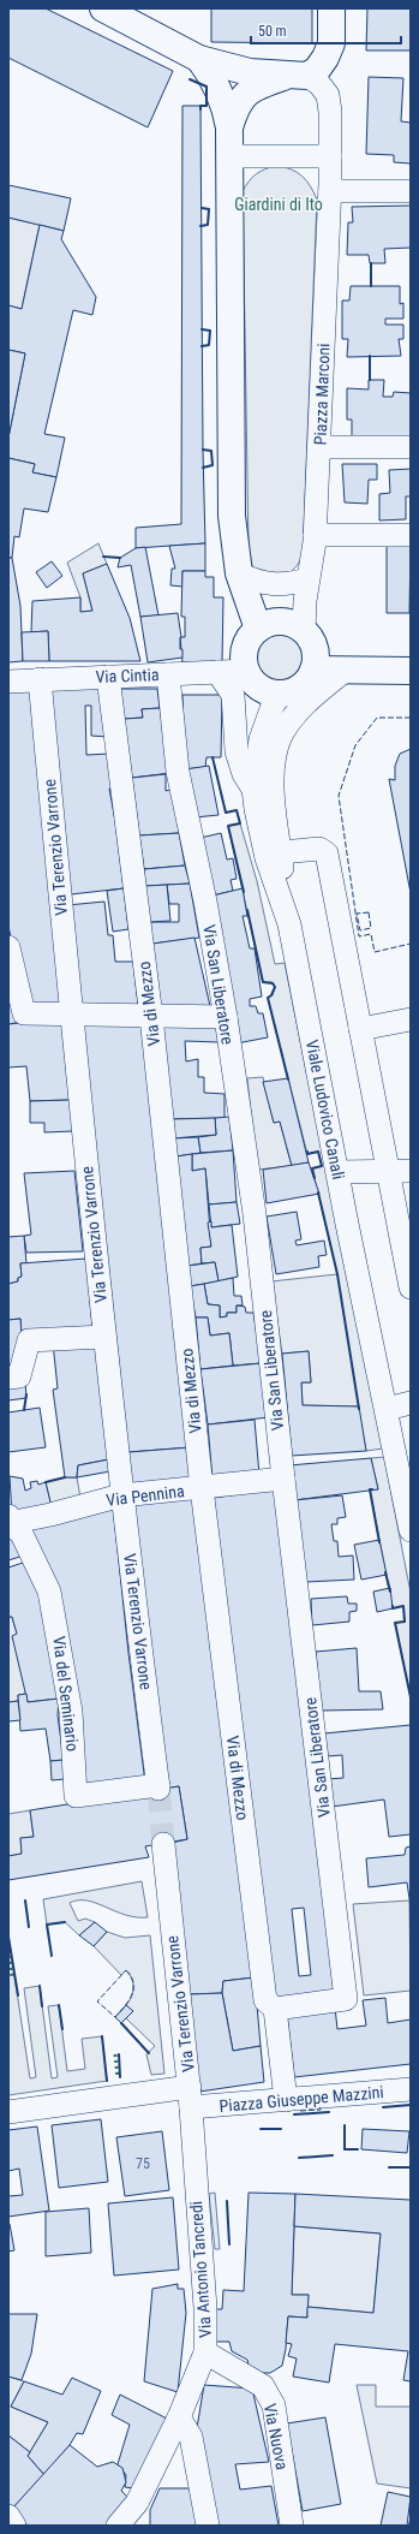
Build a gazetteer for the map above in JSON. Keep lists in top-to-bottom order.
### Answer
{
  "streets": {
    "street": [
      "Piazza Marconi",
      "Via Cintia",
      "Via Terenzio Varrone",
      "Via San Liberatore",
      "Via di Mezzo",
      "Viale Ludovico Canali",
      "Via Pennina",
      "Via del Seminario",
      "Piazza Giuseppe Mazzini",
      "Via Antonio Tancredi",
      "Via Nuova"
    ]
  },
  "crossings": [
    ["Piazza Marconi", "Via Cintia"],
    ["Piazza Marconi", "Viale Ludovico Canali"],
    ["Via Cintia", "Via Terenzio Varrone"],
    ["Via Cintia", "Via San Liberatore"],
    ["Via Cintia", "Via di Mezzo"],
    ["Via Cintia", "Viale Ludovico Canali"],
    ["Via Terenzio Varrone", "Via Pennina"],
    ["Via Terenzio Varrone", "Via del Seminario"],
    ["Via Terenzio Varrone", "Piazza Giuseppe Mazzini"],
    ["Via Terenzio Varrone", "Via Antonio Tancredi"],
    ["Via San Liberatore", "Via di Mezzo"],
    ["Via San Liberatore", "Via Pennina"],
    ["Via di Mezzo", "Via Pennina"],
    ["Via di Mezzo", "Piazza Giuseppe Mazzini"],
    ["Via Pennina", "Via del Seminario"],
    ["Piazza Giuseppe Mazzini", "Via Antonio Tancredi"],
    ["Via Antonio Tancredi", "Via Nuova"]
  ],
  "parks": ["Giardini di Ito"],
  "house_numbers": ["75"],
  "scale_bar": "50 m"
}
